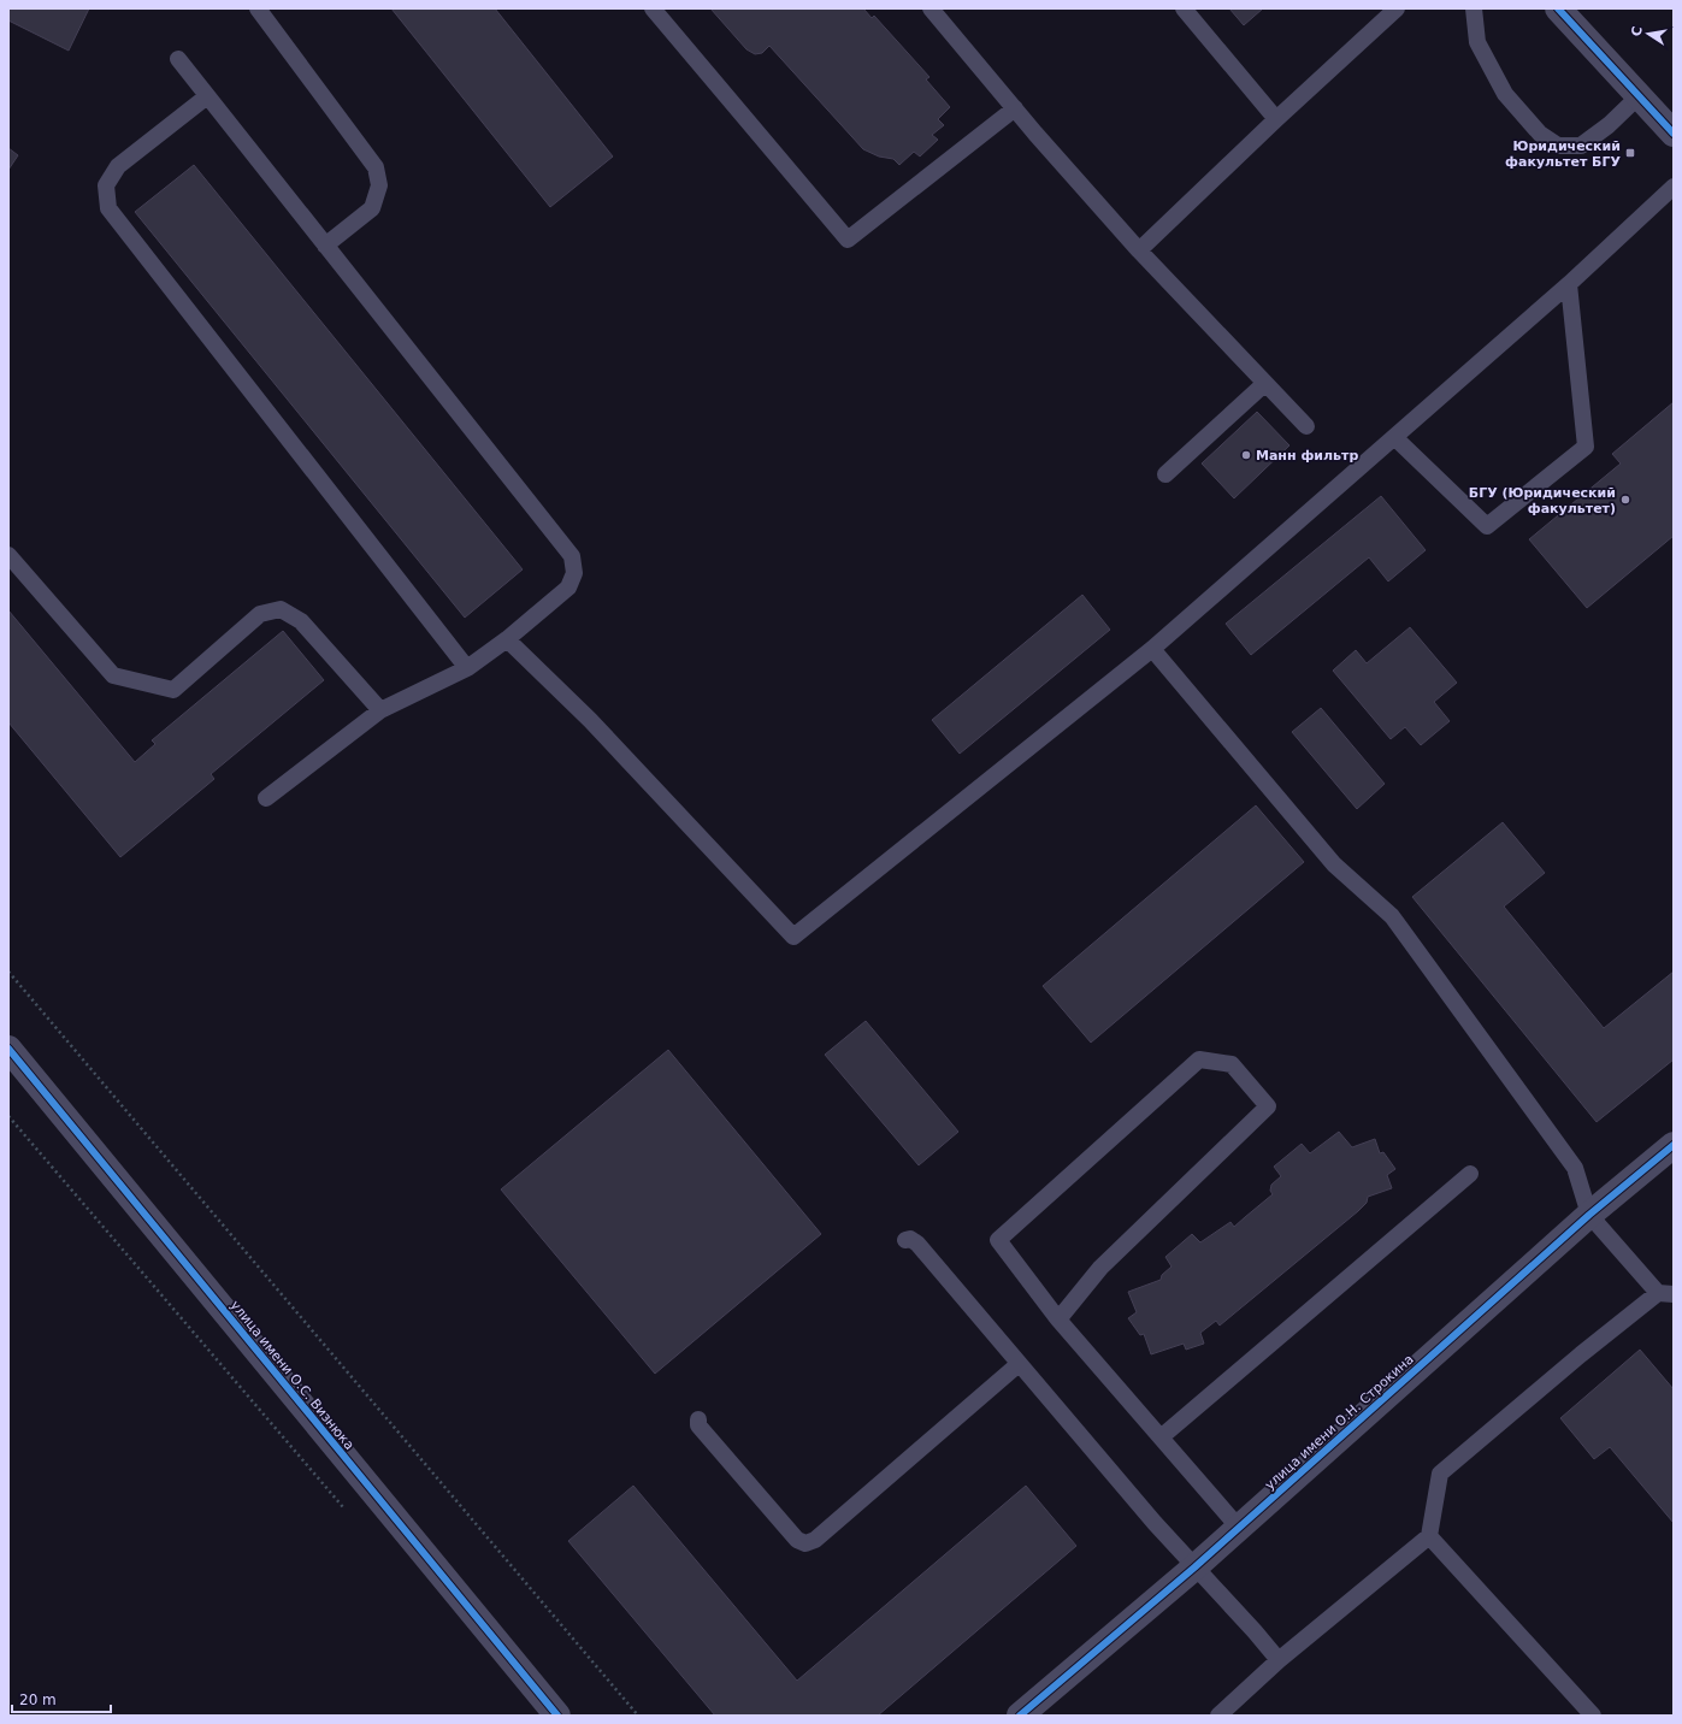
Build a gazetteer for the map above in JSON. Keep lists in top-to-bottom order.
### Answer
{
  "streets": {
    "street": ["улица имени О.С. Визнюка", "улица имени О.Н. Строкина"]
  },
  "places": {
    "transit": ["Юридический факультет БГУ"],
    "other": ["Манн фильтр", "БГУ (Юридический факультет)"]
  },
  "scale_bar": "20 m",
  "north": "left"
}
